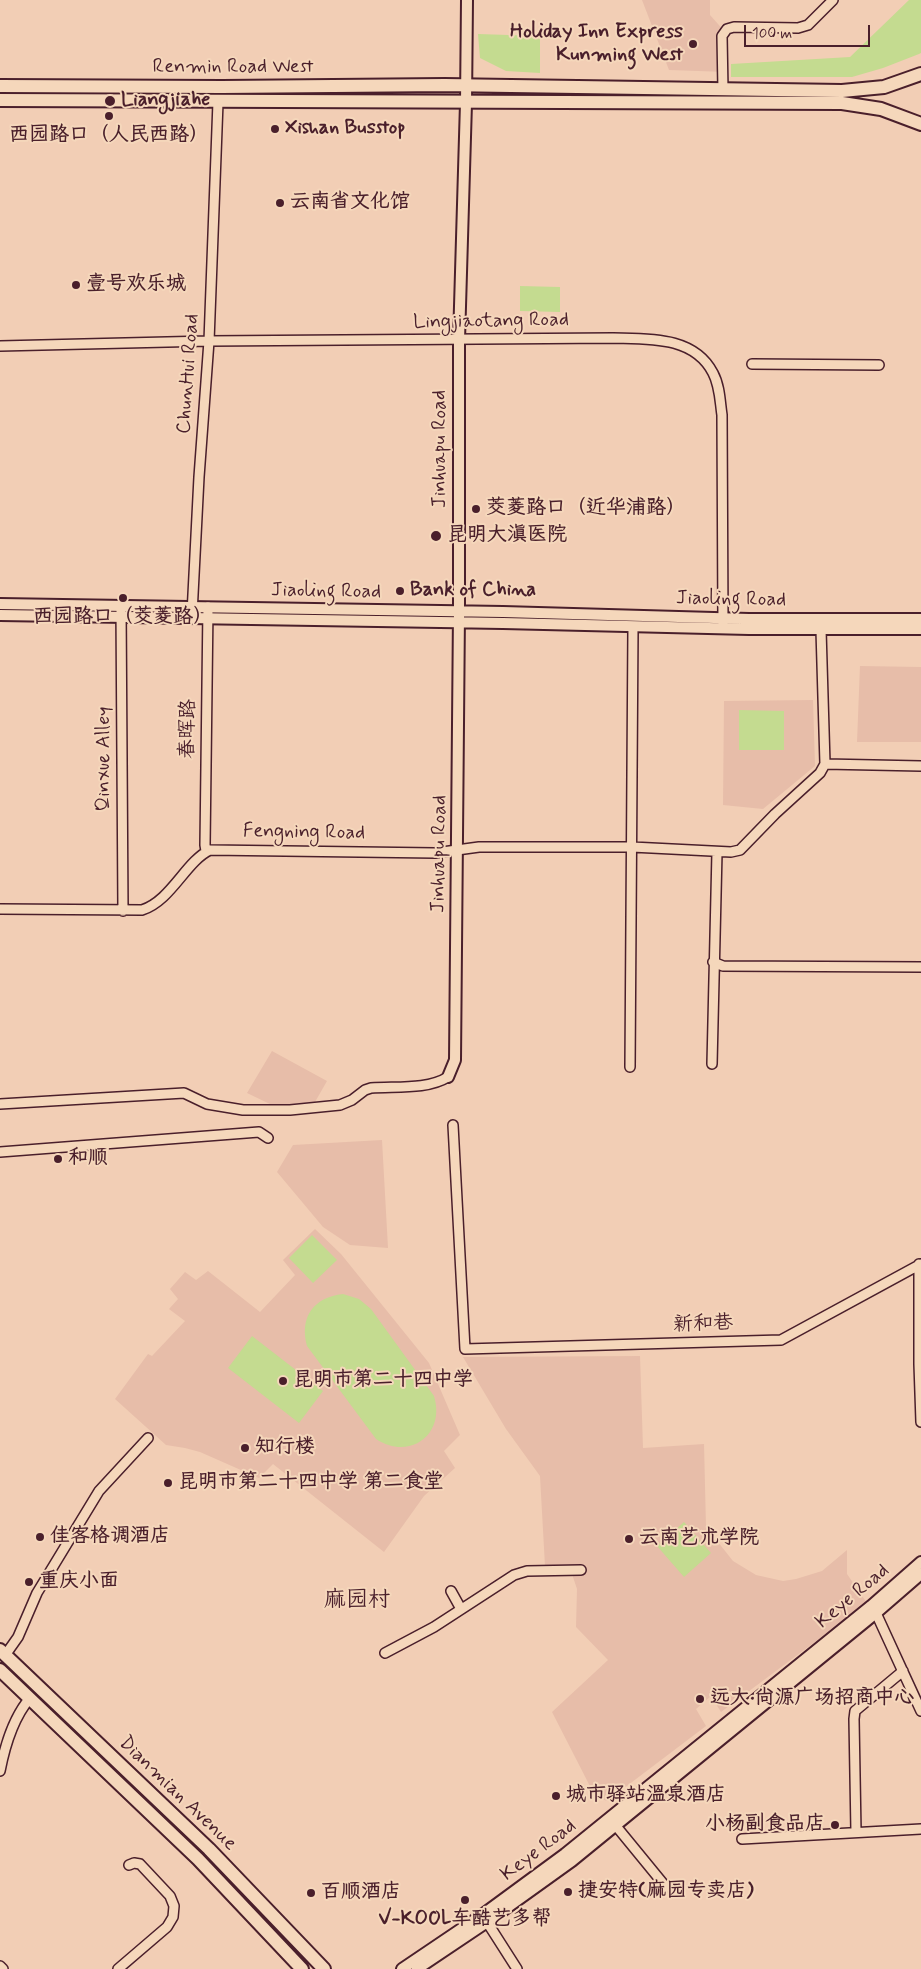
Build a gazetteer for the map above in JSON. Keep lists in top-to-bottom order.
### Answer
{
  "streets": {
    "main road": ["Renmin Road West", "Dianmian Avenue"],
    "street": [
      "Lingjiaotang Road",
      "ChunHui Road",
      "Jinhuapu Road",
      "Jiaoling Road",
      "春晖路",
      "Qinxue Alley",
      "Fengning Road",
      "新和巷",
      "Keye Road"
    ]
  },
  "crossings": [
    ["Renmin Road West", "ChunHui Road"],
    ["Renmin Road West", "Jinhuapu Road"],
    ["Lingjiaotang Road", "ChunHui Road"],
    ["Lingjiaotang Road", "Jinhuapu Road"],
    ["Lingjiaotang Road", "Jiaoling Road"],
    ["ChunHui Road", "Jiaoling Road"],
    ["Jinhuapu Road", "Jiaoling Road"],
    ["Jinhuapu Road", "Fengning Road"],
    ["Jiaoling Road", "春晖路"],
    ["Jiaoling Road", "Qinxue Alley"],
    ["春晖路", "Fengning Road"]
  ],
  "districts": ["麻园村"],
  "places": [
    "Holiday Inn Express Kunming West",
    "Liangjiahe",
    "西园路口（人民西路）",
    "Xishan Busstop",
    "云南省文化馆",
    "壹号欢乐城",
    "茭菱路口（近华浦路）",
    "昆明大滇医院",
    "Bank of China",
    "西园路口（茭菱路）",
    "和顺",
    "昆明市第二十四中学",
    "知行楼",
    "昆明市第二十四中学 第二食堂",
    "佳客格调酒店",
    "云南艺术学院",
    "重庆小面",
    "远大·尚源广场招商中心",
    "城市驿站温泉酒店",
    "小杨副食品店",
    "捷安特(麻园专卖店)",
    "百顺酒店",
    "V-KOOL车酷艺多帮"
  ],
  "scale_bar": "100 m"
}
